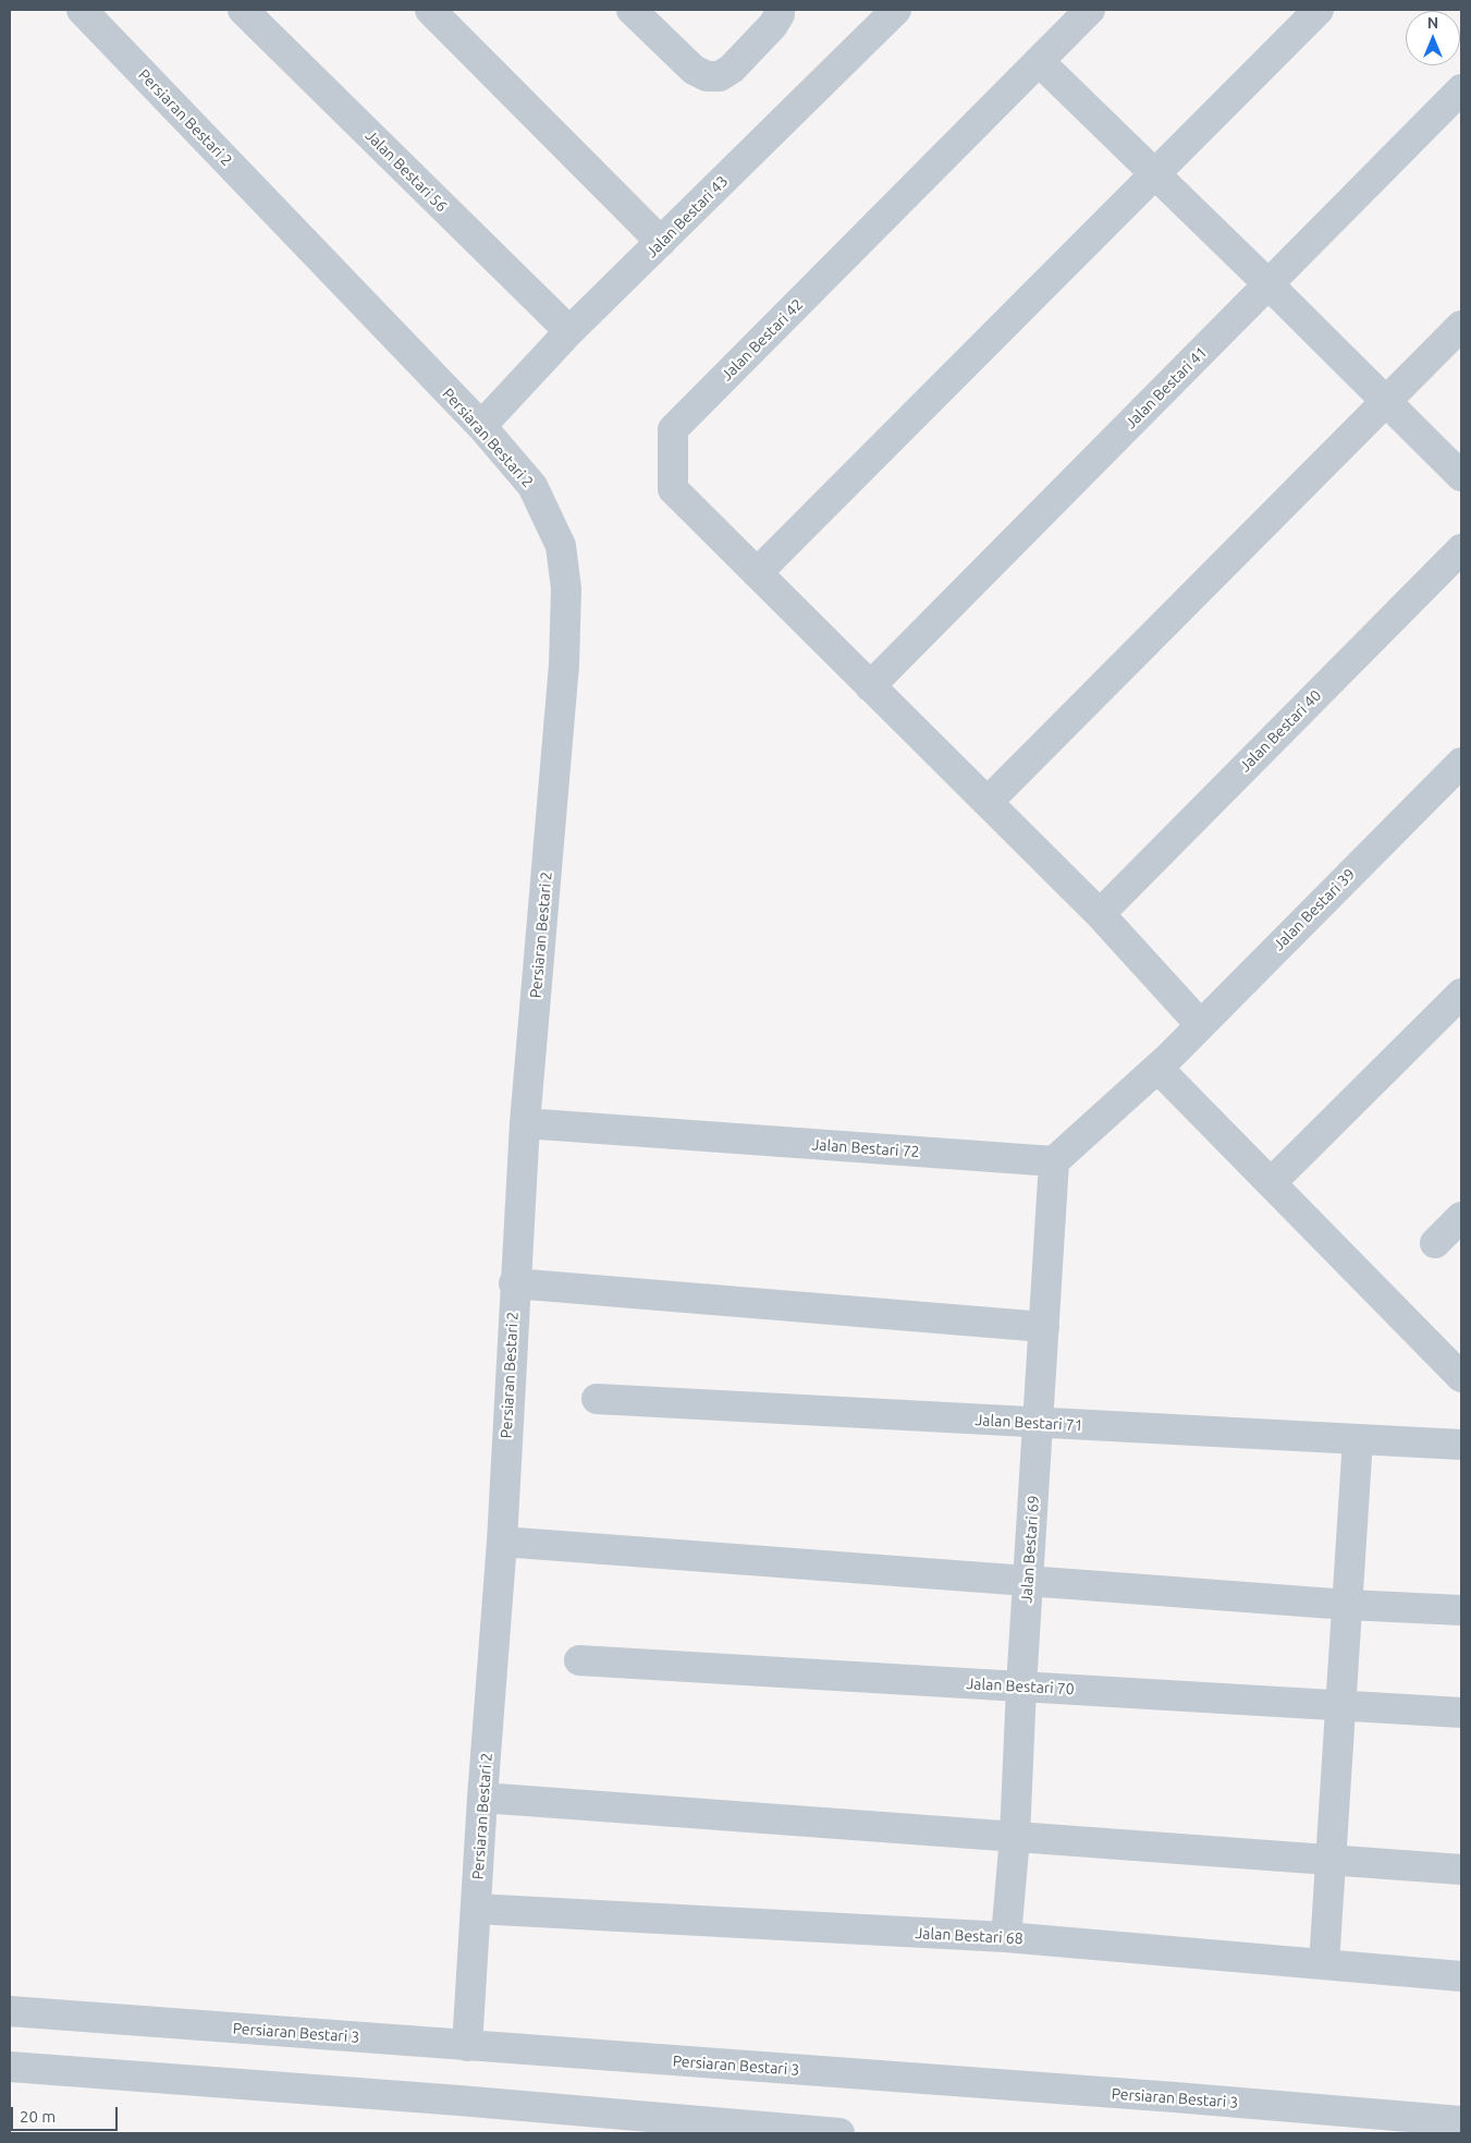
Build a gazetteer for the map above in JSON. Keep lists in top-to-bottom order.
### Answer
{
  "streets": {
    "street": [
      "Persiaran Bestari 2",
      "Jalan Bestari 56",
      "Jalan Bestari 43",
      "Jalan Bestari 42",
      "Jalan Bestari 41",
      "Jalan Bestari 40",
      "Jalan Bestari 39",
      "Jalan Bestari 72",
      "Jalan Bestari 71",
      "Jalan Bestari 69",
      "Jalan Bestari 70",
      "Jalan Bestari 68",
      "Persiaran Bestari 3"
    ]
  },
  "crossings": [
    ["Persiaran Bestari 2", "Jalan Bestari 43"],
    ["Persiaran Bestari 2", "Jalan Bestari 72"],
    ["Persiaran Bestari 2", "Jalan Bestari 68"],
    ["Persiaran Bestari 2", "Persiaran Bestari 3"],
    ["Jalan Bestari 56", "Jalan Bestari 43"],
    ["Jalan Bestari 42", "Jalan Bestari 41"],
    ["Jalan Bestari 42", "Jalan Bestari 40"],
    ["Jalan Bestari 42", "Jalan Bestari 39"],
    ["Jalan Bestari 72", "Jalan Bestari 69"],
    ["Jalan Bestari 71", "Jalan Bestari 69"],
    ["Jalan Bestari 69", "Jalan Bestari 70"],
    ["Jalan Bestari 69", "Jalan Bestari 68"]
  ],
  "scale_bar": "20 m",
  "north": "top"
}
